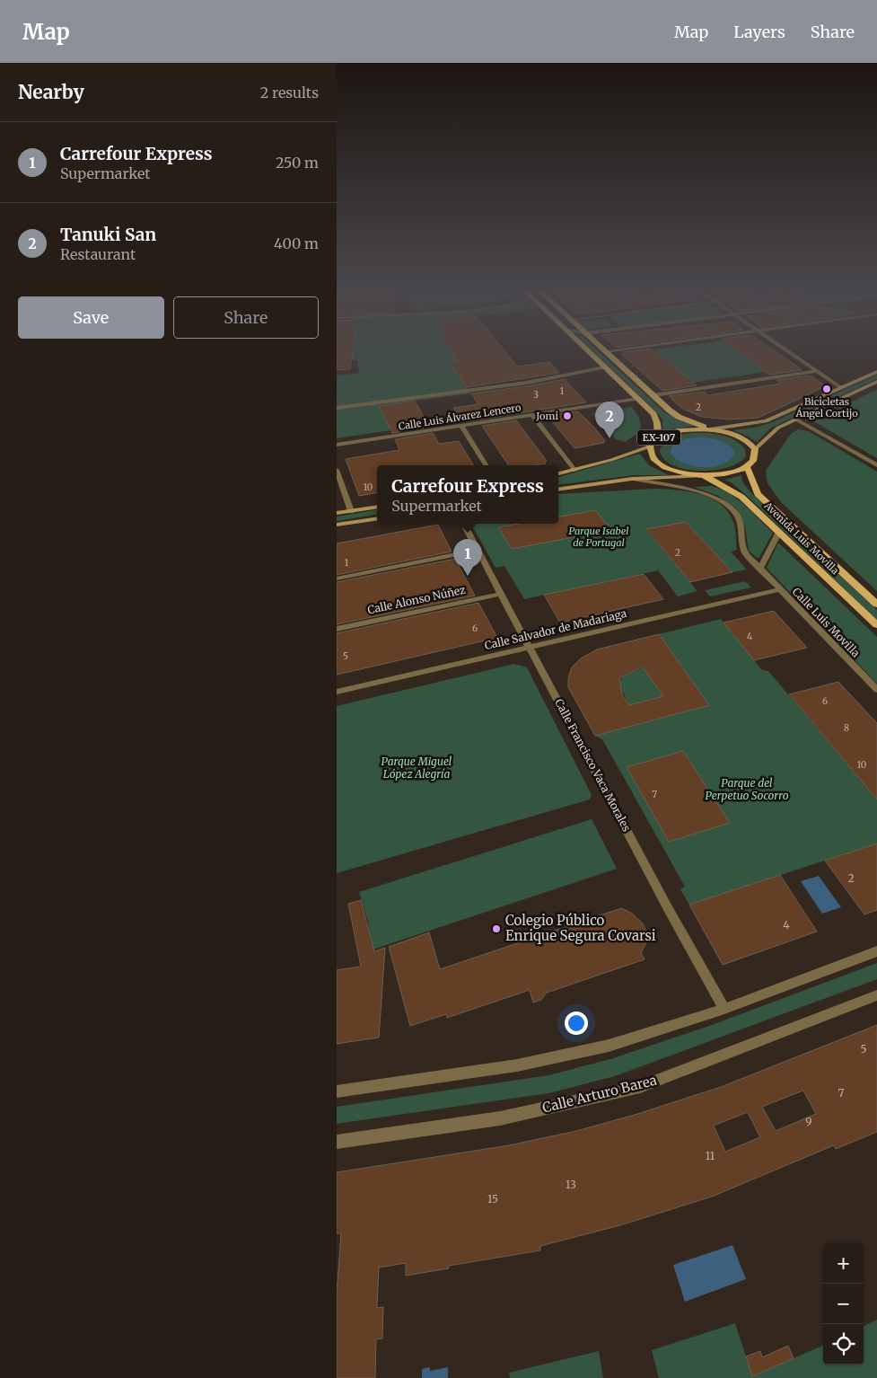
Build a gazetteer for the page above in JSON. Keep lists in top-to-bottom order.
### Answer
{
  "streets": {
    "main road": ["EX-107", "Avenida Luis Movilla"],
    "street": [
      "Calle Luis Álvarez Lencero",
      "Calle Alonso Núñez",
      "Calle Luis Movilla",
      "Calle Salvador de Madariaga",
      "Calle Francisco Vaca Morales",
      "Calle Arturo Barea"
    ]
  },
  "crossings": [
    ["Calle Luis Álvarez Lencero", "EX-107"],
    ["EX-107", "Avenida Luis Movilla"],
    ["Calle Alonso Núñez", "Calle Francisco Vaca Morales"],
    ["Calle Luis Movilla", "Calle Salvador de Madariaga"],
    ["Calle Salvador de Madariaga", "Calle Francisco Vaca Morales"]
  ],
  "parks": ["Parque Isabel de Portugal", "Parque Miguel López Alegría", "Parque del Perpetuo Socorro"],
  "places": ["Bicicletas Ángel Cortijo", "Jomi", "Colegio Público Enrique Segura Covarsi"],
  "house_numbers": [
    "1",
    "3",
    "2",
    "10",
    "2",
    "1",
    "6",
    "4",
    "5",
    "6",
    "8",
    "10",
    "7",
    "2",
    "4",
    "5",
    "7",
    "9",
    "11",
    "13",
    "15"
  ],
  "page": {
    "header": "Map",
    "nav": ["Map", "Layers", "Share"],
    "heading": ["Nearby", "2 results"],
    "list": [
      {
        "mark": "1",
        "name": "Carrefour Express",
        "note": "Supermarket",
        "value": "250 m"
      },
      {
        "mark": "2",
        "name": "Tanuki San",
        "note": "Restaurant",
        "value": "400 m"
      }
    ],
    "buttons": ["Save", "Share"],
    "pins": ["2", "1"],
    "popup": ["Carrefour Express", "Supermarket"],
    "map_buttons": ["+", "−"]
  }
}
